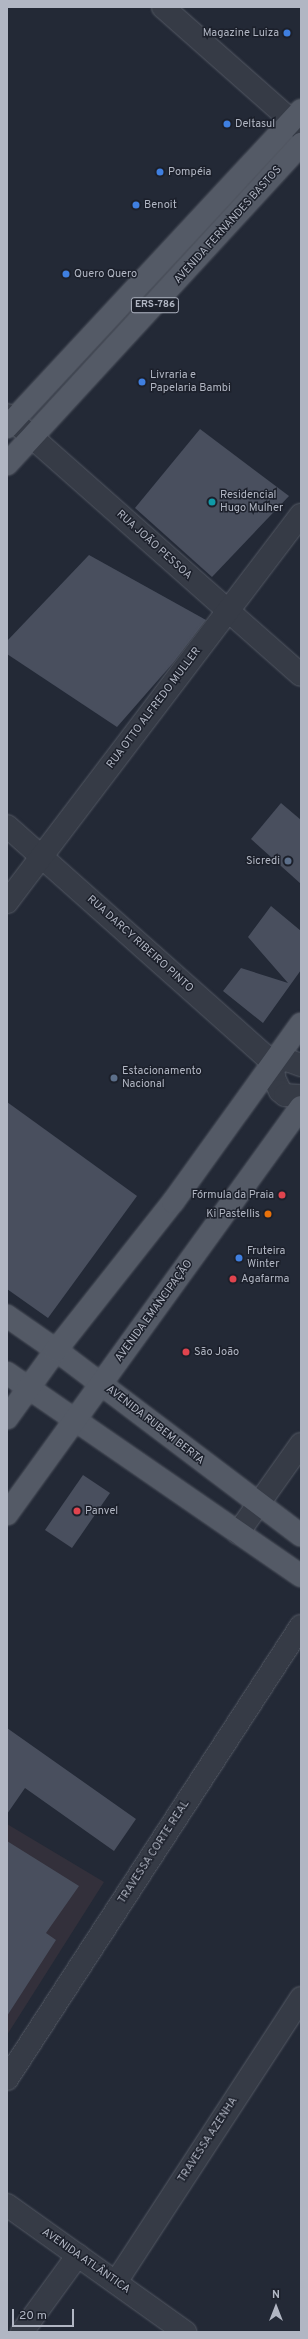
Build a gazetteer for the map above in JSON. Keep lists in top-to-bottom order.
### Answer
{
  "streets": {
    "main road": [
      "AVENIDA FERNANDES BASTOS",
      "ERS-786",
      "AVENIDA EMANCIPAÇÃO",
      "AVENIDA RUBEM BERTA"
    ],
    "street": [
      "RUA JOÃO PESSOA",
      "RUA OTTO ALFREDO MULLER",
      "RUA DARCY RIBEIRO PINTO",
      "TRAVESSA CORTE REAL",
      "TRAVESSA AZENHA",
      "AVENIDA ATLÂNTICA"
    ]
  },
  "crossings": [
    ["AVENIDA FERNANDES BASTOS", "RUA JOÃO PESSOA"],
    ["RUA JOÃO PESSOA", "RUA OTTO ALFREDO MULLER"],
    ["RUA OTTO ALFREDO MULLER", "RUA DARCY RIBEIRO PINTO"],
    ["AVENIDA EMANCIPAÇÃO", "AVENIDA RUBEM BERTA"],
    ["TRAVESSA AZENHA", "AVENIDA ATLÂNTICA"]
  ],
  "places": [
    "Magazine Luiza",
    "Deltasul",
    "Pompéia",
    "Benoit",
    "Quero Quero",
    "Livraria e Papelaria Bambi",
    "Residencial Hugo Mulher",
    "Sicredi",
    "Estacionamento Nacional",
    "Fórmula da Praia",
    "Ki Pastellis",
    "Fruteira Winter",
    "Agafarma",
    "São João",
    "Panvel"
  ],
  "scale_bar": "20 m",
  "north": "top"
}
